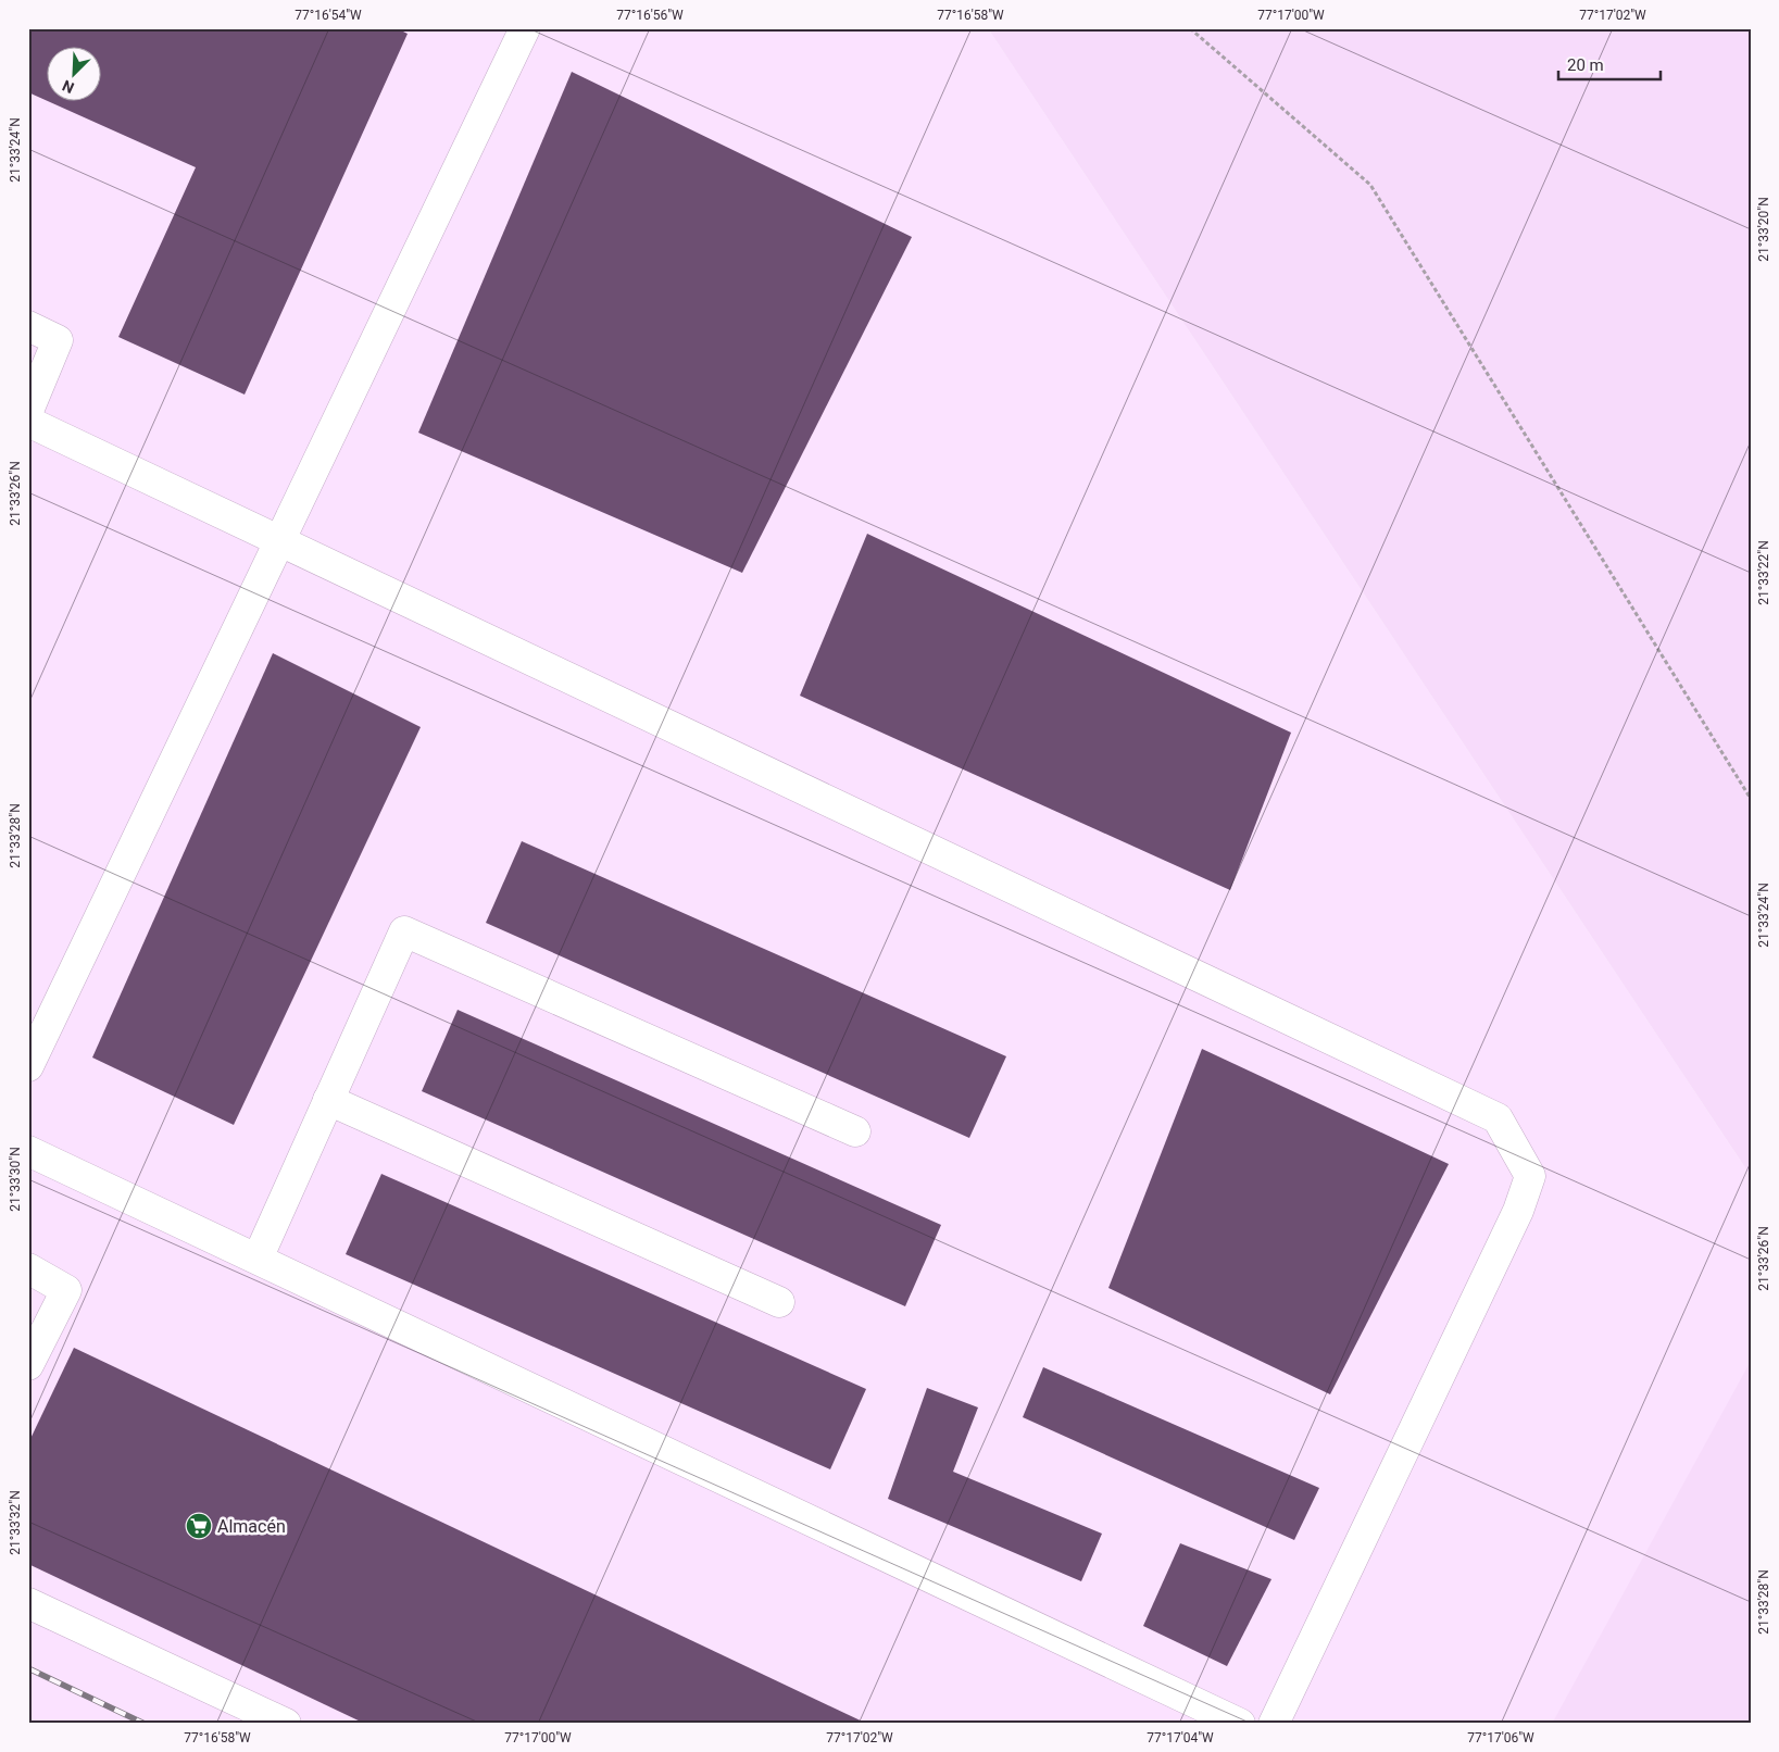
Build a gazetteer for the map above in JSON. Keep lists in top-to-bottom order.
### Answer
{
  "places": {
    "supermarket": ["Almacén"]
  },
  "scale_bar": "20 m",
  "north": "bottom left",
  "coordinates": [
    "77°16'54\"W",
    "77°16'56\"W",
    "77°16'58\"W",
    "77°17'00\"W",
    "77°17'02\"W",
    "21°33'24\"N",
    "21°33'20\"N",
    "21°33'26\"N",
    "21°33'22\"N",
    "21°33'28\"N",
    "21°33'30\"N",
    "21°33'32\"N",
    "77°17'04\"W",
    "77°17'06\"W"
  ]
}
